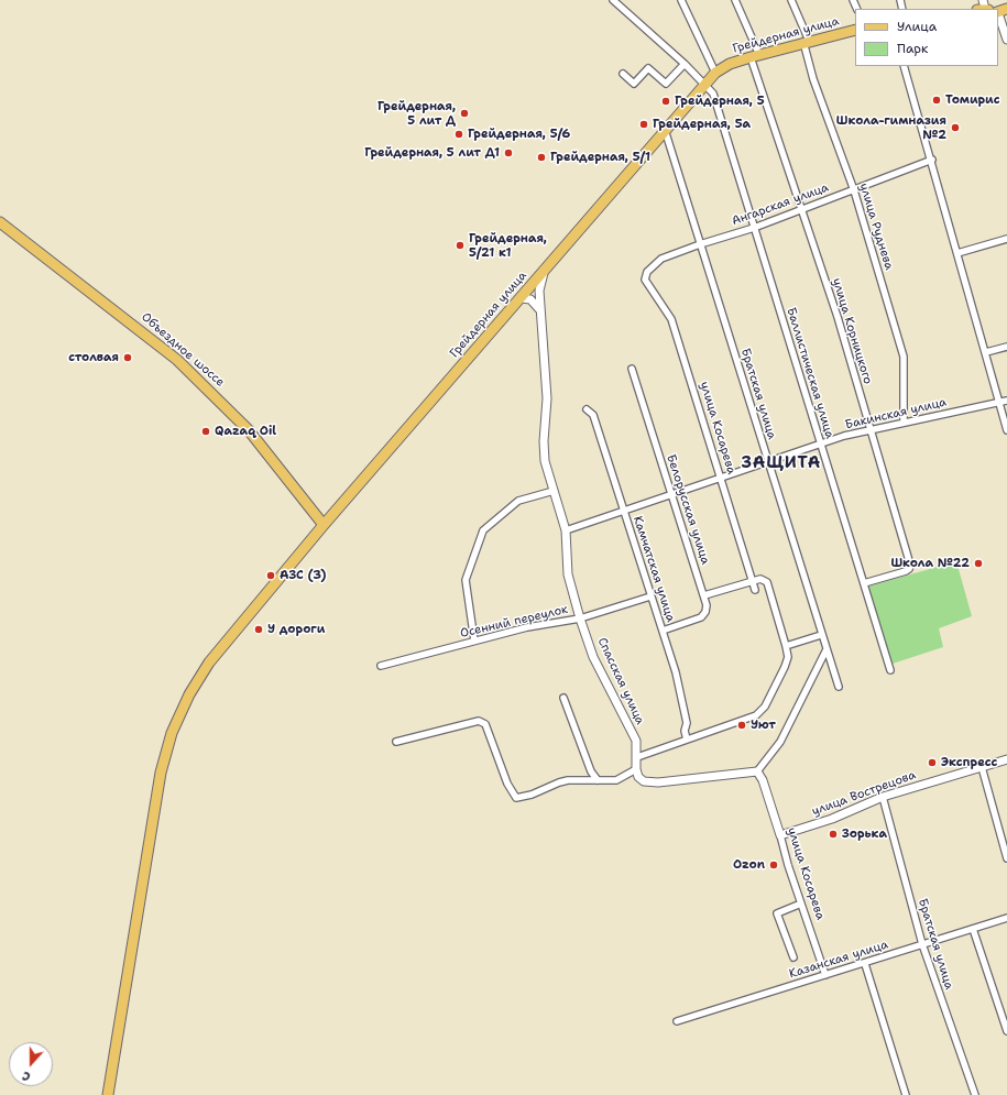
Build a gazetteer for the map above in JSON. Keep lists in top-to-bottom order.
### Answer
{
  "streets": {
    "main road": ["Грейдерная улица", "Объездное шоссе"],
    "street": [
      "Ангарская улица",
      "улица Руднева",
      "улица Корницкого",
      "Баллистическая улица",
      "Братская улица",
      "Бакинская улица",
      "улица Косарева",
      "Белорусская улица",
      "Камчатская улица",
      "Осенний переулок",
      "Спасская улица",
      "улица Вострецова",
      "Казанская улица"
    ]
  },
  "crossings": [
    ["Грейдерная улица", "улица Руднева"],
    ["Грейдерная улица", "улица Корницкого"],
    ["Грейдерная улица", "Объездное шоссе"],
    ["Грейдерная улица", "Баллистическая улица"],
    ["Грейдерная улица", "Братская улица"],
    ["Грейдерная улица", "Спасская улица"],
    ["Ангарская улица", "улица Руднева"],
    ["Ангарская улица", "улица Корницкого"],
    ["Ангарская улица", "Баллистическая улица"],
    ["Ангарская улица", "Братская улица"],
    ["Ангарская улица", "улица Косарева"],
    ["улица Руднева", "Бакинская улица"],
    ["улица Корницкого", "Баллистическая улица"],
    ["улица Корницкого", "Бакинская улица"],
    ["Баллистическая улица", "Бакинская улица"],
    ["Братская улица", "Бакинская улица"],
    ["Братская улица", "улица Вострецова"],
    ["Братская улица", "Казанская улица"],
    ["Бакинская улица", "улица Косарева"],
    ["Бакинская улица", "Белорусская улица"],
    ["Бакинская улица", "Камчатская улица"],
    ["Бакинская улица", "Спасская улица"],
    ["улица Косарева", "улица Вострецова"],
    ["улица Косарева", "Казанская улица"],
    ["Белорусская улица", "Камчатская улица"],
    ["Камчатская улица", "Осенний переулок"],
    ["Осенний переулок", "Спасская улица"]
  ],
  "districts": ["ЗАЩИТА"],
  "places": [
    "Томирис",
    "Грейдерная, 5",
    "Грейдерная, 5 лит Д",
    "Грейдерная, 5а",
    "Школа-гимназия №2",
    "Грейдерная, 5/6",
    "Грейдерная, 5 лит Д1",
    "Грейдерная, 5/1",
    "Грейдерная, 5/21 к1",
    "столвая",
    "Qazaq Oil",
    "Школа №22",
    "АЗС (3)",
    "У дороги",
    "Уют",
    "Экспресс",
    "Зорька",
    "Ozon"
  ],
  "legend": ["Улица", "Парк"],
  "north": "bottom"
}
